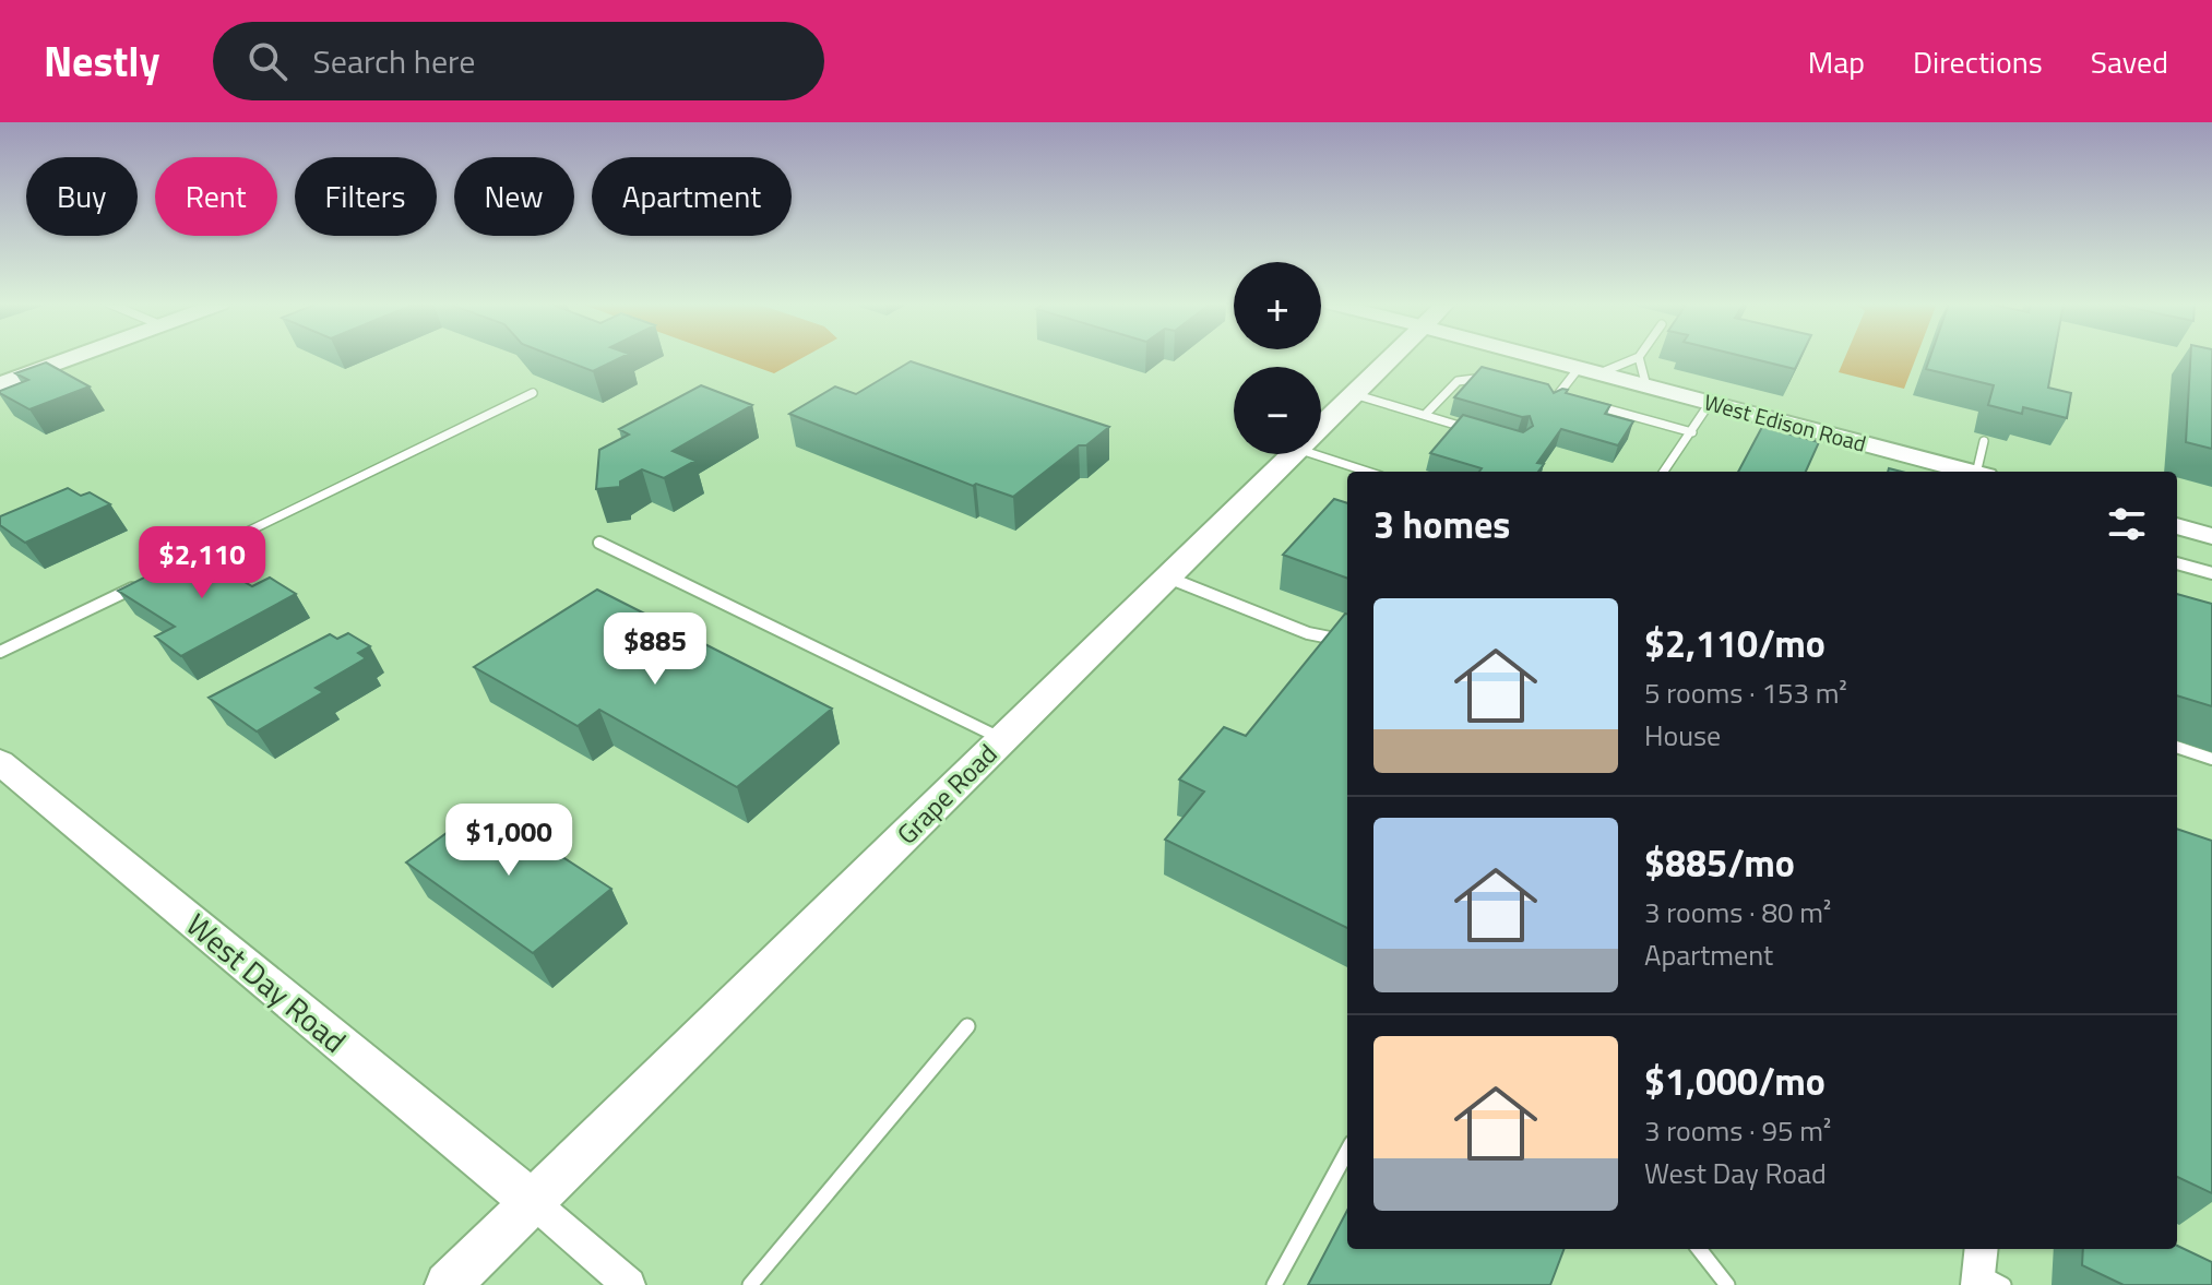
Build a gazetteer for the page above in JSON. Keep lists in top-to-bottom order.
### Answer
{
  "streets": {
    "main road": ["West Edison Road", "Grape Road", "West Day Road"]
  },
  "crossings": [
    ["Grape Road", "West Day Road"]
  ],
  "page": {
    "header": "Nestly",
    "search": "Search here",
    "nav": ["Map", "Directions", "Saved"],
    "chip": [
      "Buy",
      "Rent",
      "Filters",
      "New",
      "Apartment"
    ],
    "map_buttons": ["+", "−"],
    "heading": "3 homes",
    "price": ["$2,110", "$885", "$1,000"],
    "list": [
      {
        "name": "$2,110/mo",
        "note": "5 rooms · 153 m² · House"
      },
      {
        "name": "$885/mo",
        "note": "3 rooms · 80 m² · Apartment"
      },
      {
        "name": "$1,000/mo",
        "note": "3 rooms · 95 m² · West Day Road"
      }
    ]
  }
}
